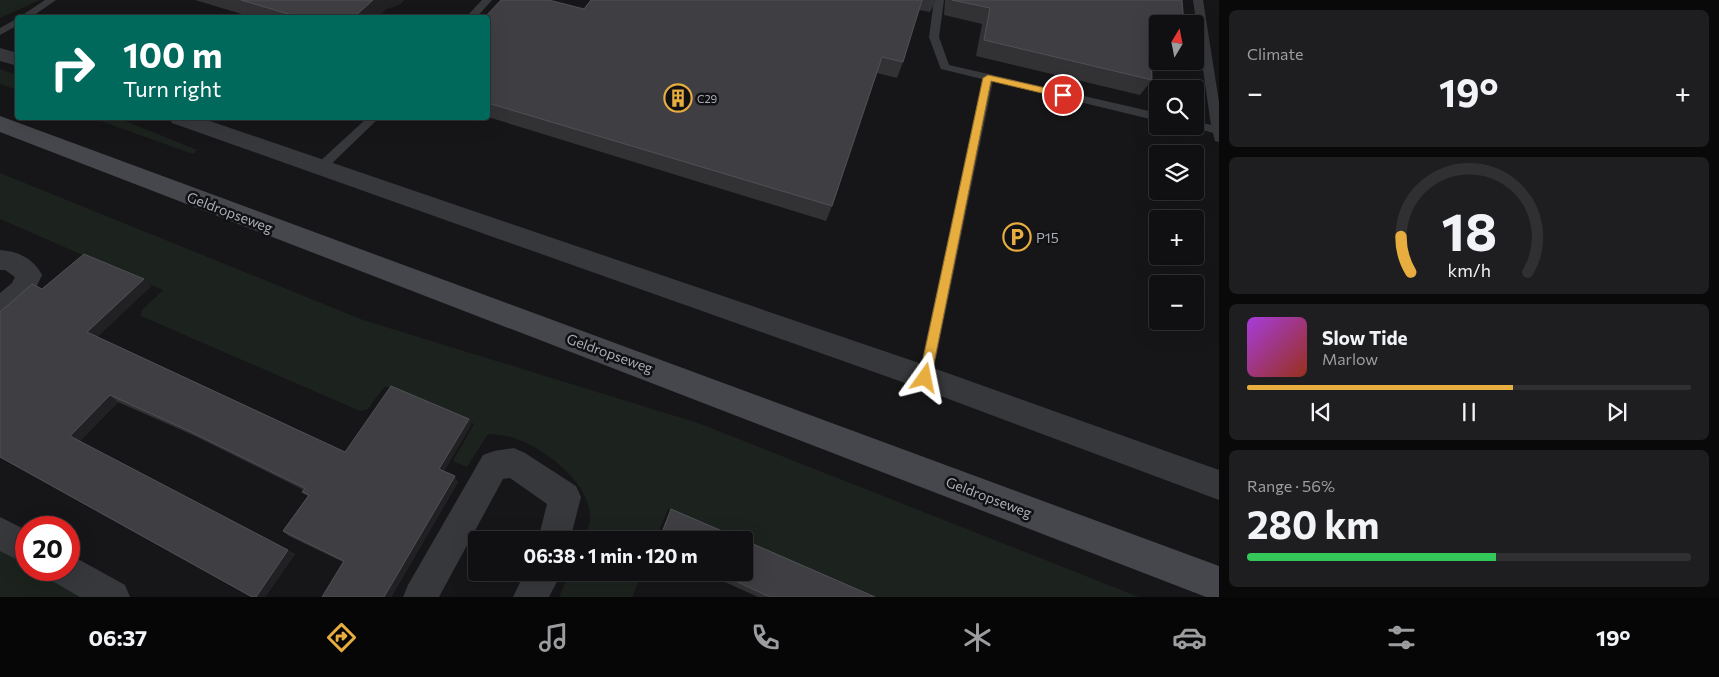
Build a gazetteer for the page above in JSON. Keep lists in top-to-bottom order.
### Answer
{
  "streets": {
    "main road": ["Geldropseweg"]
  },
  "places": {
    "building": ["C29"],
    "parking": ["P15"]
  },
  "north": "top",
  "page": {
    "tile": [
      "Climate",
      ["Range · 56%", "280 km"]
    ],
    "map_buttons": ["+", "−"],
    "turn": ["100 m", "Turn right"],
    "heat": ["−", "19°", "+"],
    "song": ["Slow Tide", "Marlow"],
    "limit": "20",
    "trip": "06:38 · 1 min · 120 m",
    "tabs": ["06:37", "19°"],
    "gauge": ["18", "km/h"]
  }
}
